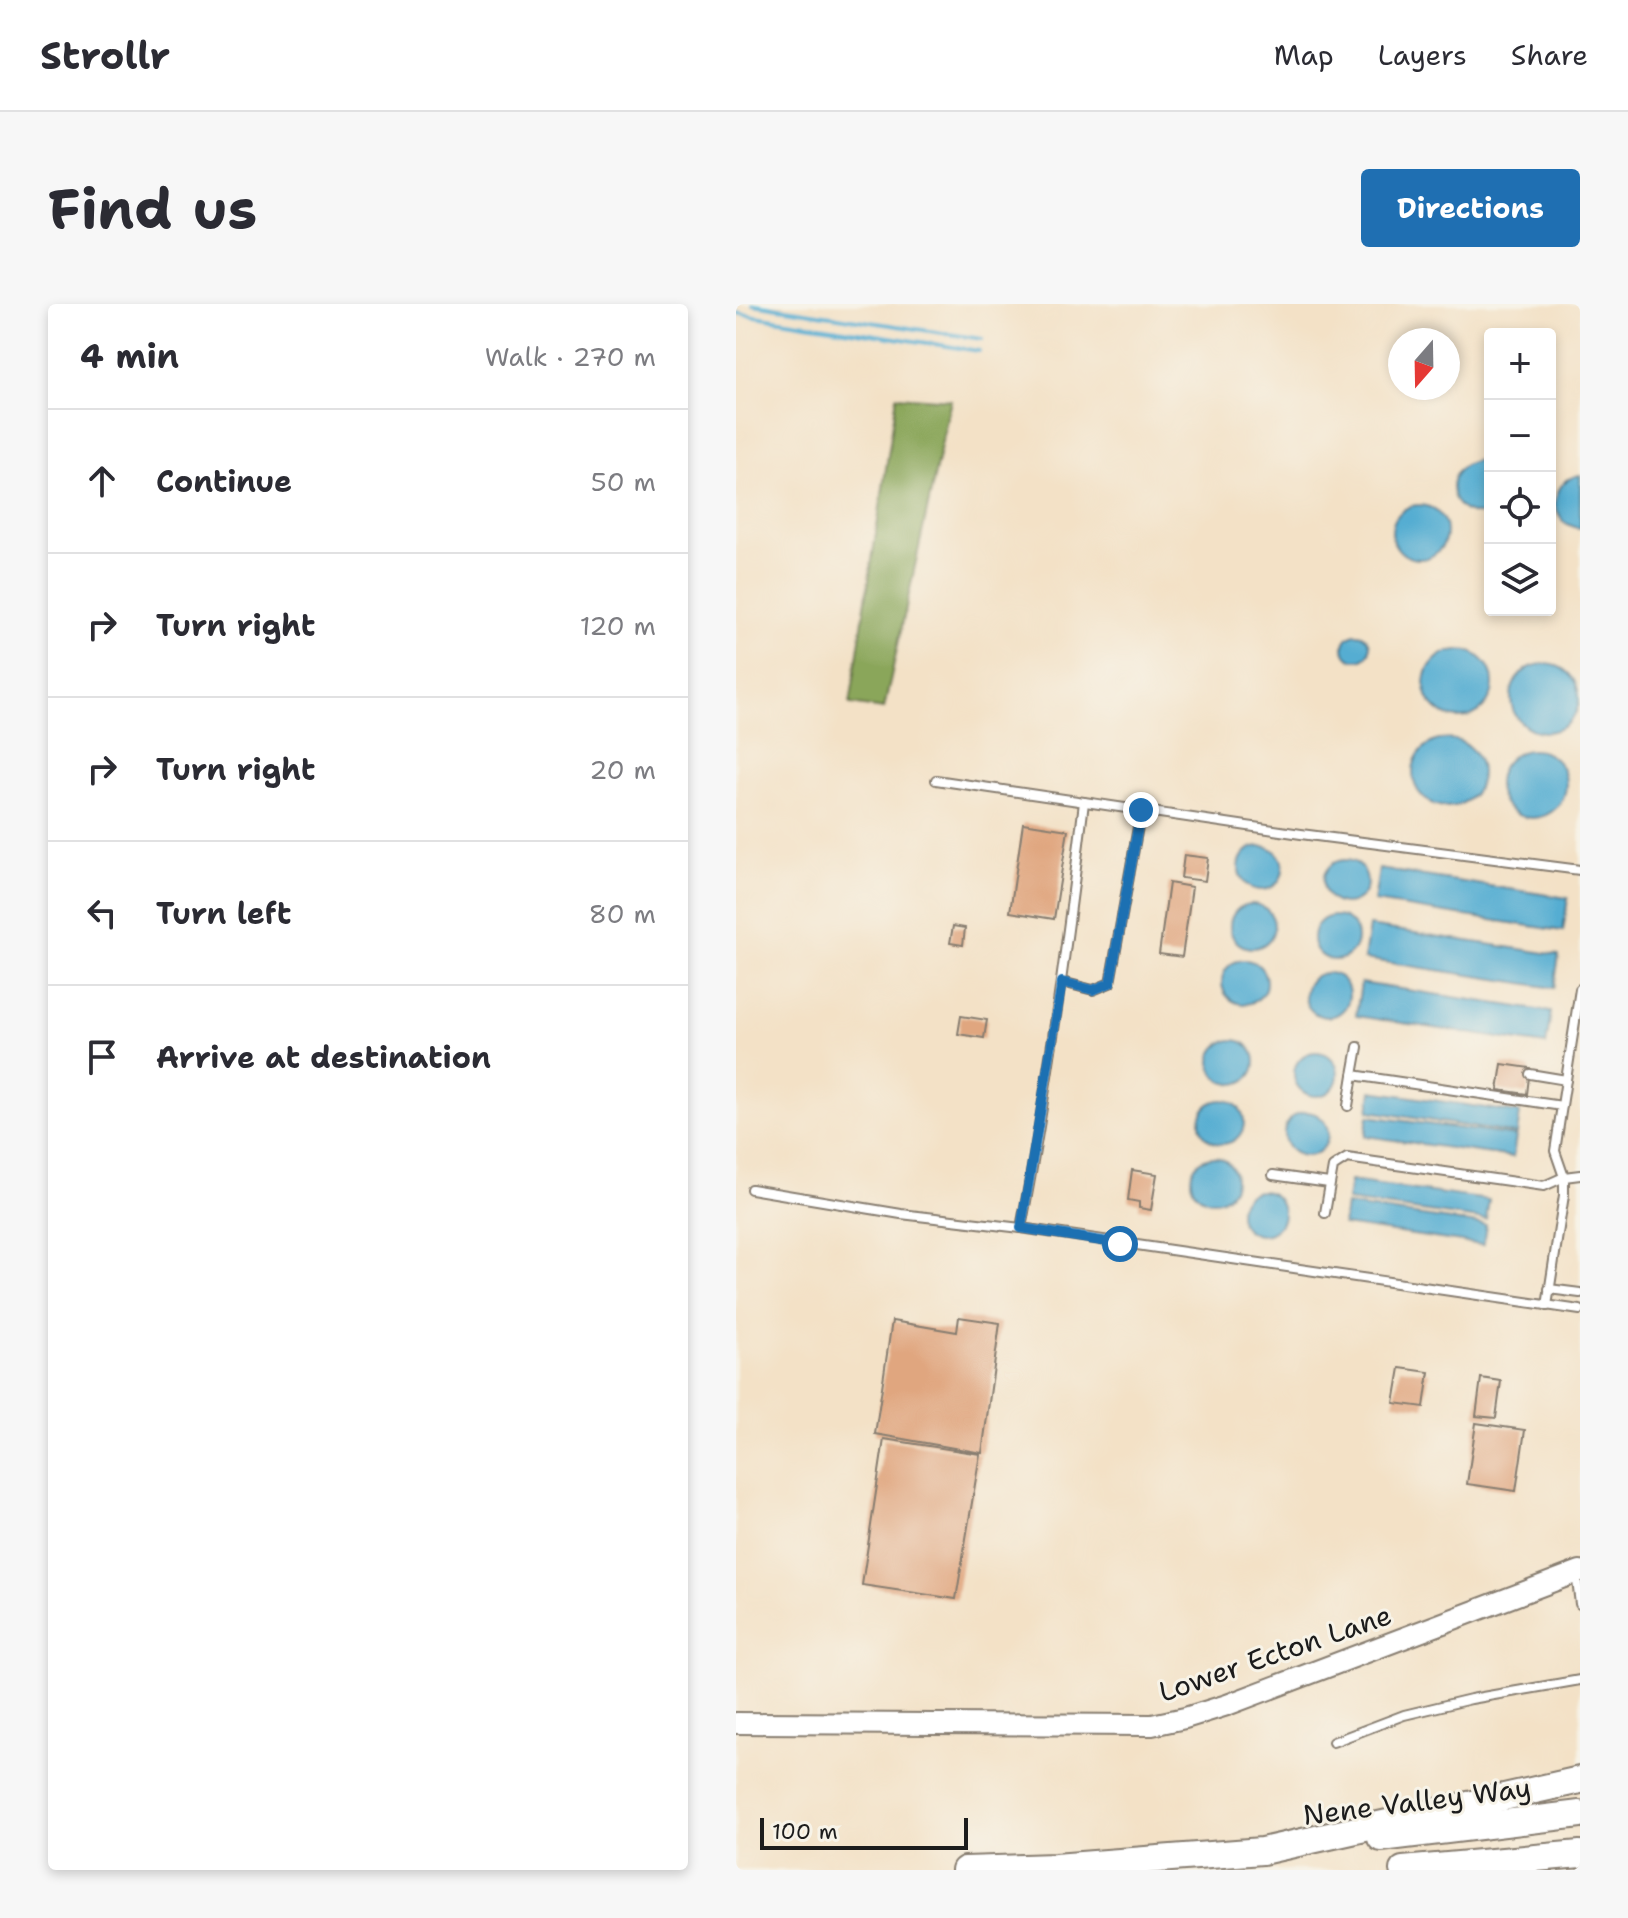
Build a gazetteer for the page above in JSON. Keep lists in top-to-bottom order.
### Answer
{
  "streets": {
    "highway": ["Nene Valley Way"],
    "street": ["Lower Ecton Lane"]
  },
  "scale_bar": "100 m",
  "north": "bottom",
  "page": {
    "header": "Strollr",
    "nav": ["Map", "Layers", "Share"],
    "buttons": "Directions",
    "title": "Find us",
    "heading": ["4 min", "Walk · 270 m"],
    "map_buttons": ["+", "−"],
    "list": [
      ["Continue", "50 m"],
      ["Turn right", "120 m"],
      ["Turn right", "20 m"],
      ["Turn left", "80 m"],
      "Arrive at destination"
    ],
    "scale": "100 m"
  }
}
